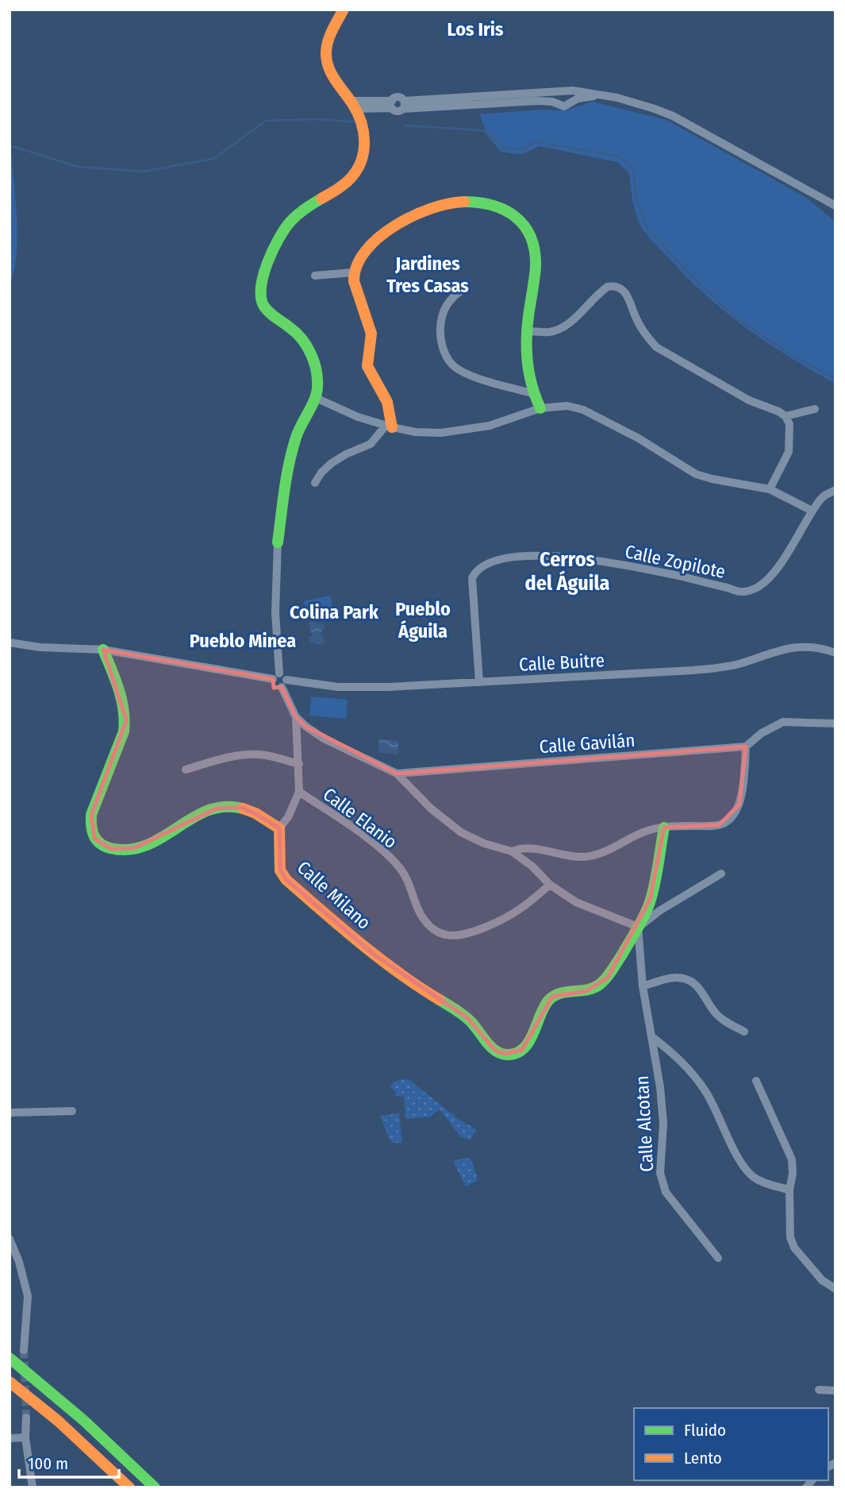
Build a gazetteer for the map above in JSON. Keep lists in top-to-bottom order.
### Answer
{
  "streets": {
    "main road": ["Calle Milano"],
    "street": [
      "Calle Zopilote",
      "Calle Buitre",
      "Calle Gavilán",
      "Calle Elanio",
      "Calle Alcotan"
    ]
  },
  "crossings": [
    ["Calle Zopilote", "Calle Buitre"],
    ["Calle Elanio", "Calle Milano"],
    ["Calle Milano", "Calle Alcotan"]
  ],
  "districts": [
    "Los Iris",
    "Jardines Tres Casas",
    "Cerros del Águila",
    "Pueblo Águila",
    "Colina Park",
    "Pueblo Minea"
  ],
  "legend": ["Fluido", "Lento"],
  "scale_bar": "100 m"
}
